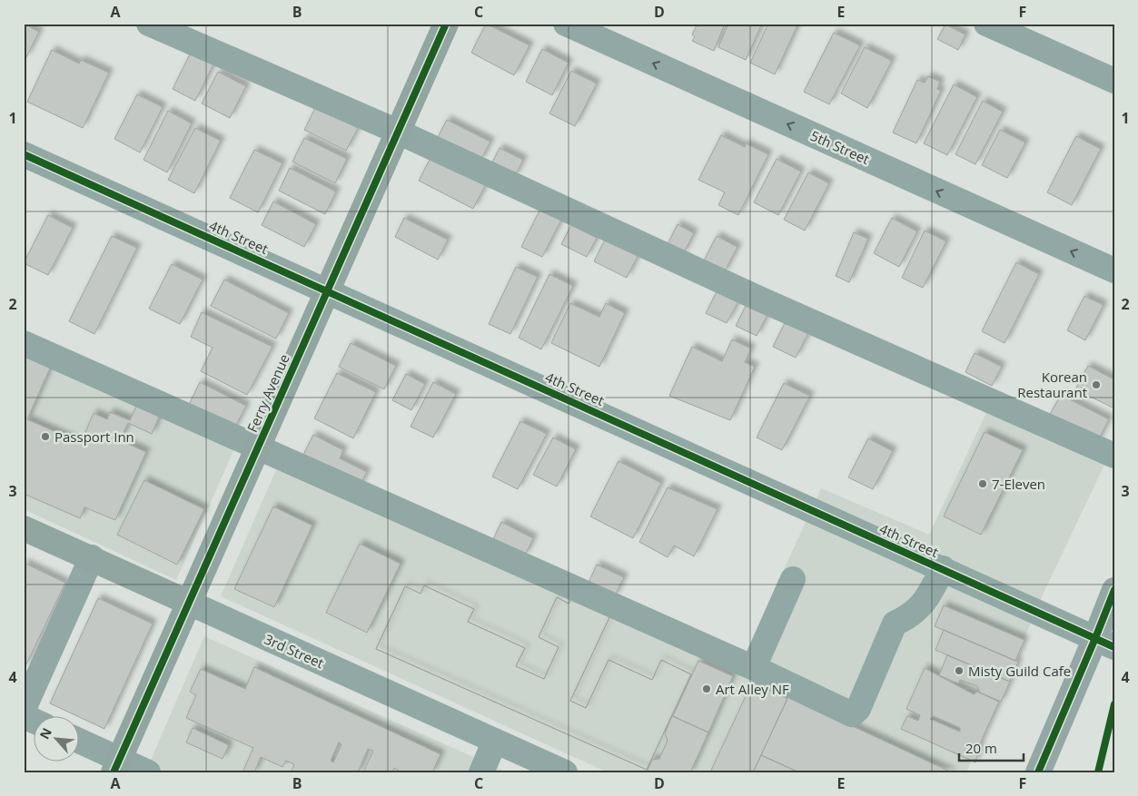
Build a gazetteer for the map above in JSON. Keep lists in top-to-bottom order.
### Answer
{
  "streets": {
    "main road": ["Ferry Avenue", "3rd Street"],
    "street": ["5th Street", "4th Street"]
  },
  "crossings": [
    ["4th Street", "Ferry Avenue"],
    ["Ferry Avenue", "3rd Street"]
  ],
  "places": [
    "Korean Restaurant",
    "Passport Inn",
    "7-Eleven",
    "Misty Guild Cafe",
    "Art Alley NF"
  ],
  "scale_bar": "20 m",
  "north": "top left",
  "grid": {
    "columns": [
      "A",
      "B",
      "C",
      "D",
      "E",
      "F"
    ],
    "rows": [
      "1",
      "2",
      "3",
      "4"
    ]
  }
}
